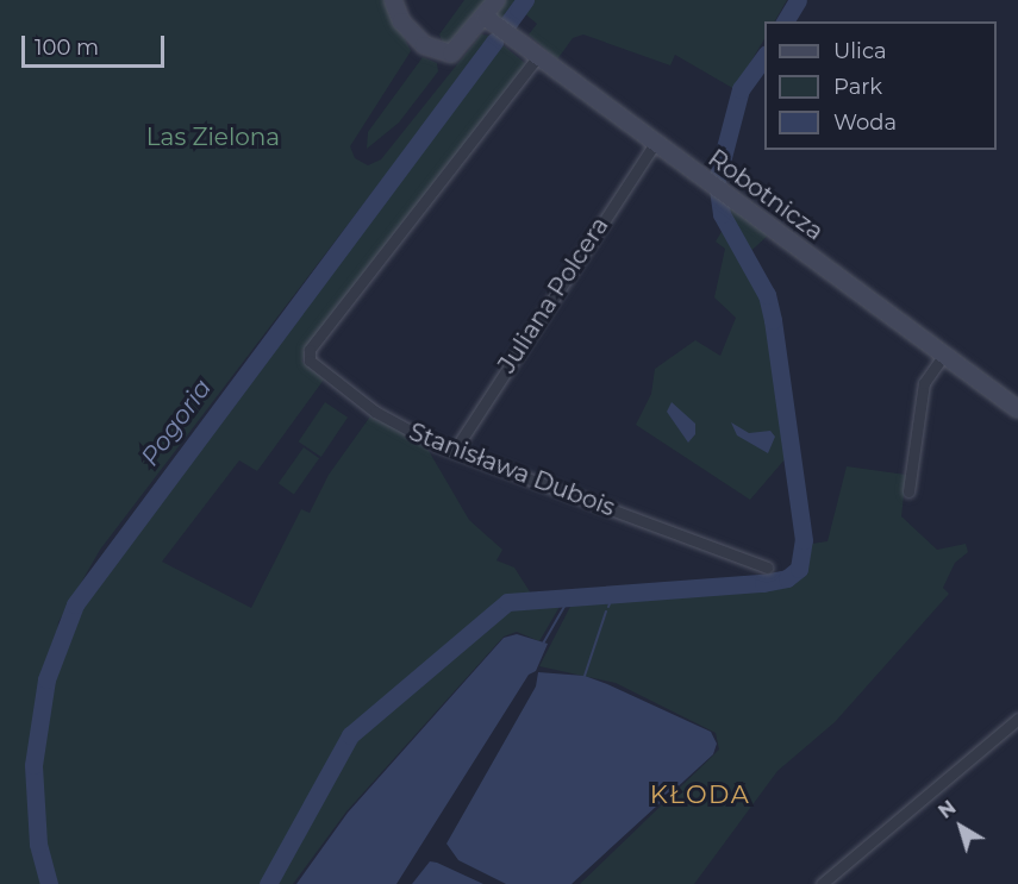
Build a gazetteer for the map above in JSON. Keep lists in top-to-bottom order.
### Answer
{
  "streets": {
    "street": ["Robotnicza", "Juliana Polcera", "Stanisława Dubois"]
  },
  "crossings": [
    ["Robotnicza", "Juliana Polcera"],
    ["Robotnicza", "Stanisława Dubois"],
    ["Juliana Polcera", "Stanisława Dubois"]
  ],
  "districts": ["KŁODA"],
  "water": ["Pogoria"],
  "parks": ["Las Zielona"],
  "legend": ["Ulica", "Park", "Woda"],
  "scale_bar": "100 m",
  "north": "top left"
}
